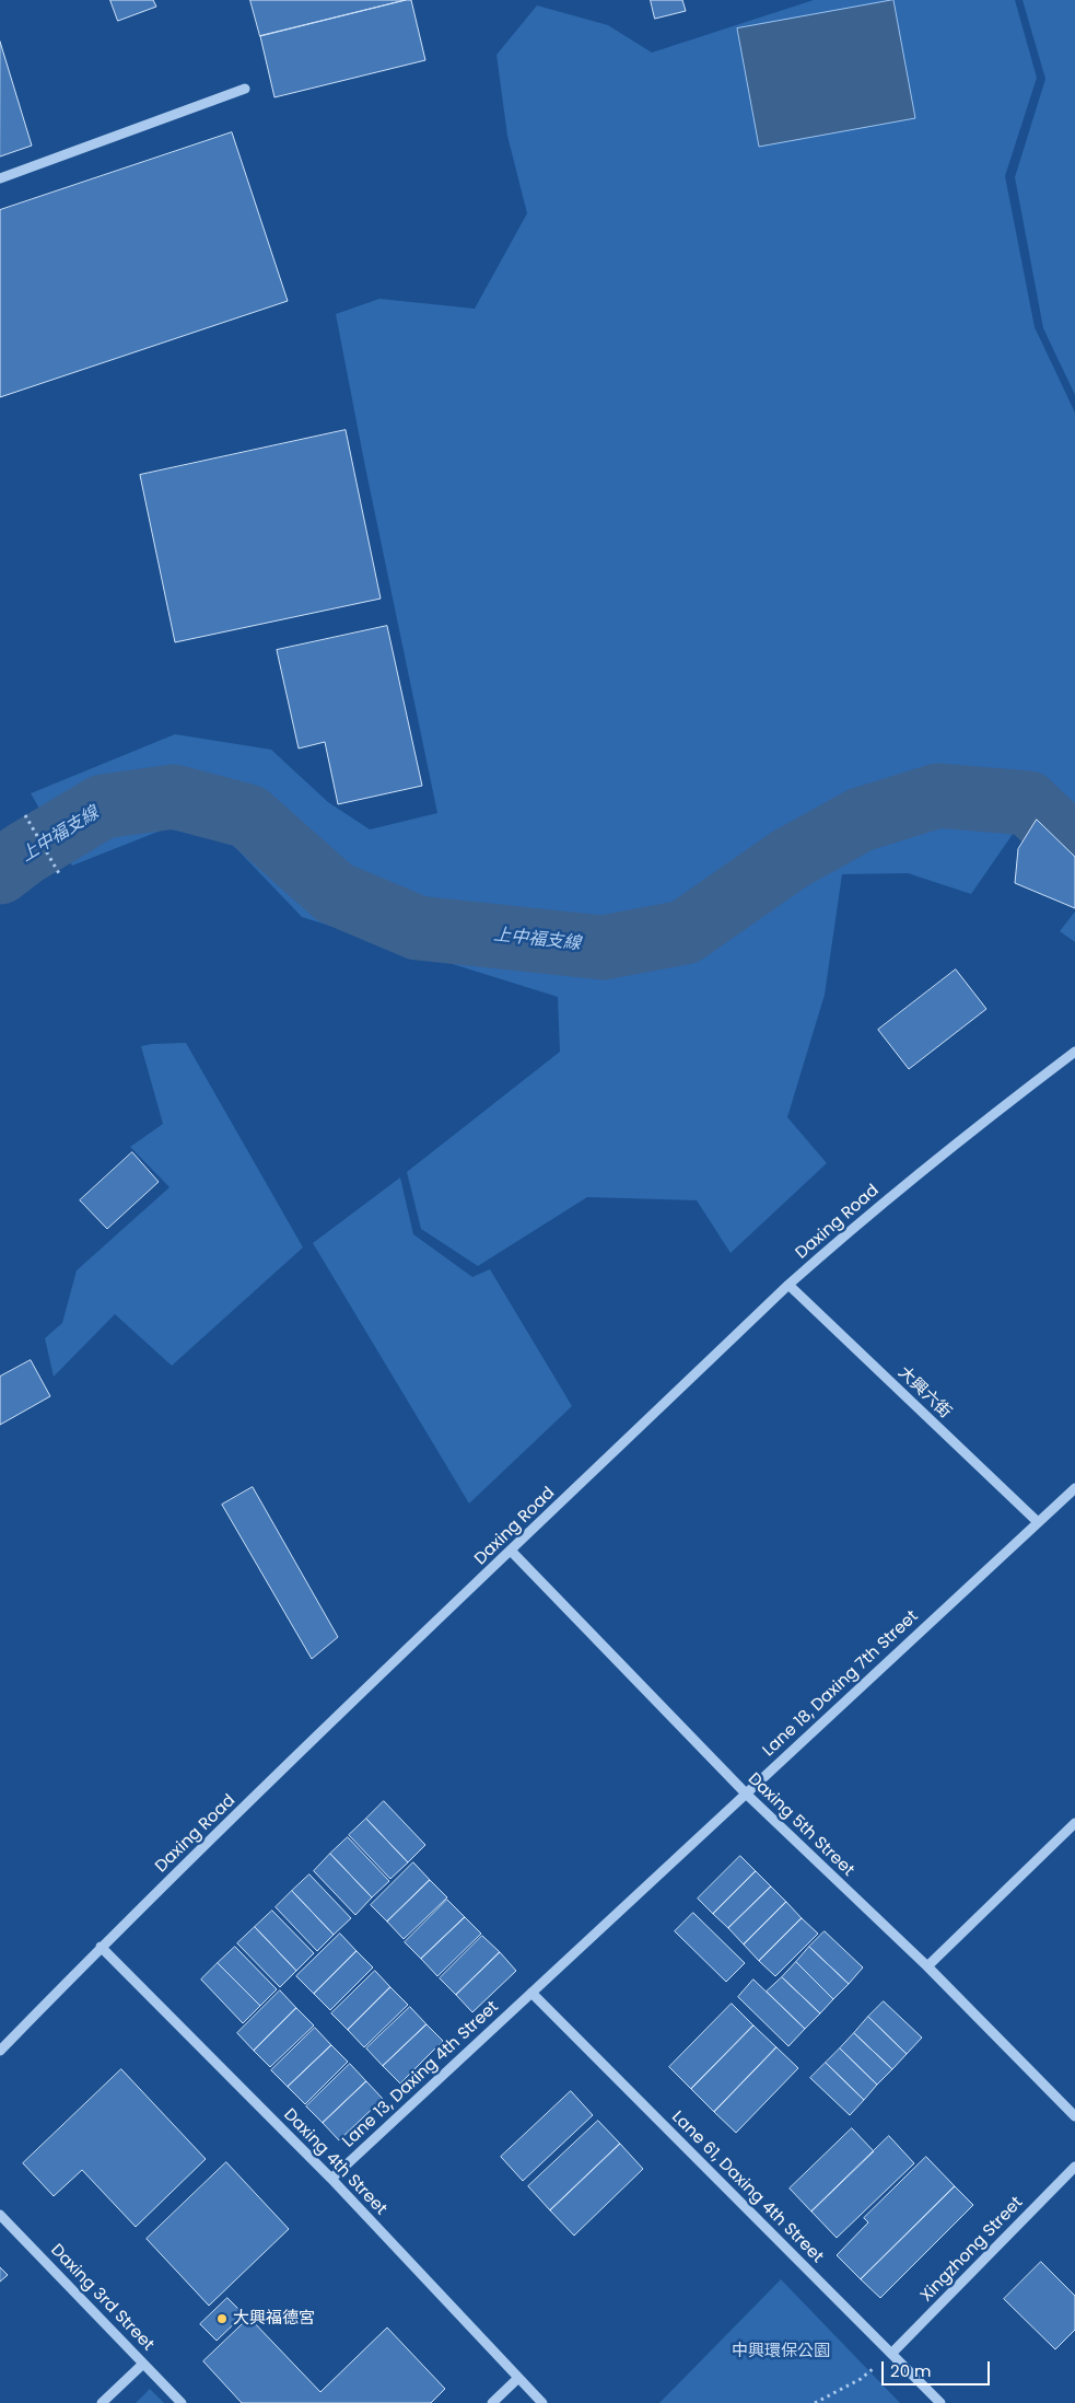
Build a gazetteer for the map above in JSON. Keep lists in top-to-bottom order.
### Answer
{
  "streets": {
    "street": [
      "Daxing Road",
      "大興六街",
      "Lane 18, Daxing 7th Street",
      "Daxing 5th Street",
      "Lane 13, Daxing 4th Street",
      "Daxing 4th Street",
      "Lane 61, Daxing 4th Street",
      "Xingzhong Street",
      "Daxing 3rd Street"
    ]
  },
  "crossings": [
    ["Daxing Road", "大興六街"],
    ["Daxing Road", "Daxing 5th Street"],
    ["Daxing Road", "Daxing 4th Street"],
    ["大興六街", "Lane 18, Daxing 7th Street"],
    ["Lane 18, Daxing 7th Street", "Daxing 5th Street"],
    ["Lane 18, Daxing 7th Street", "Lane 13, Daxing 4th Street"],
    ["Lane 18, Daxing 7th Street", "Lane 61, Daxing 4th Street"],
    ["Lane 13, Daxing 4th Street", "Daxing 4th Street"],
    ["Lane 13, Daxing 4th Street", "Lane 61, Daxing 4th Street"],
    ["Lane 61, Daxing 4th Street", "Xingzhong Street"]
  ],
  "water": ["上中福支線"],
  "parks": ["中興環保公園"],
  "places": ["大興福德宮"],
  "scale_bar": "20 m"
}
